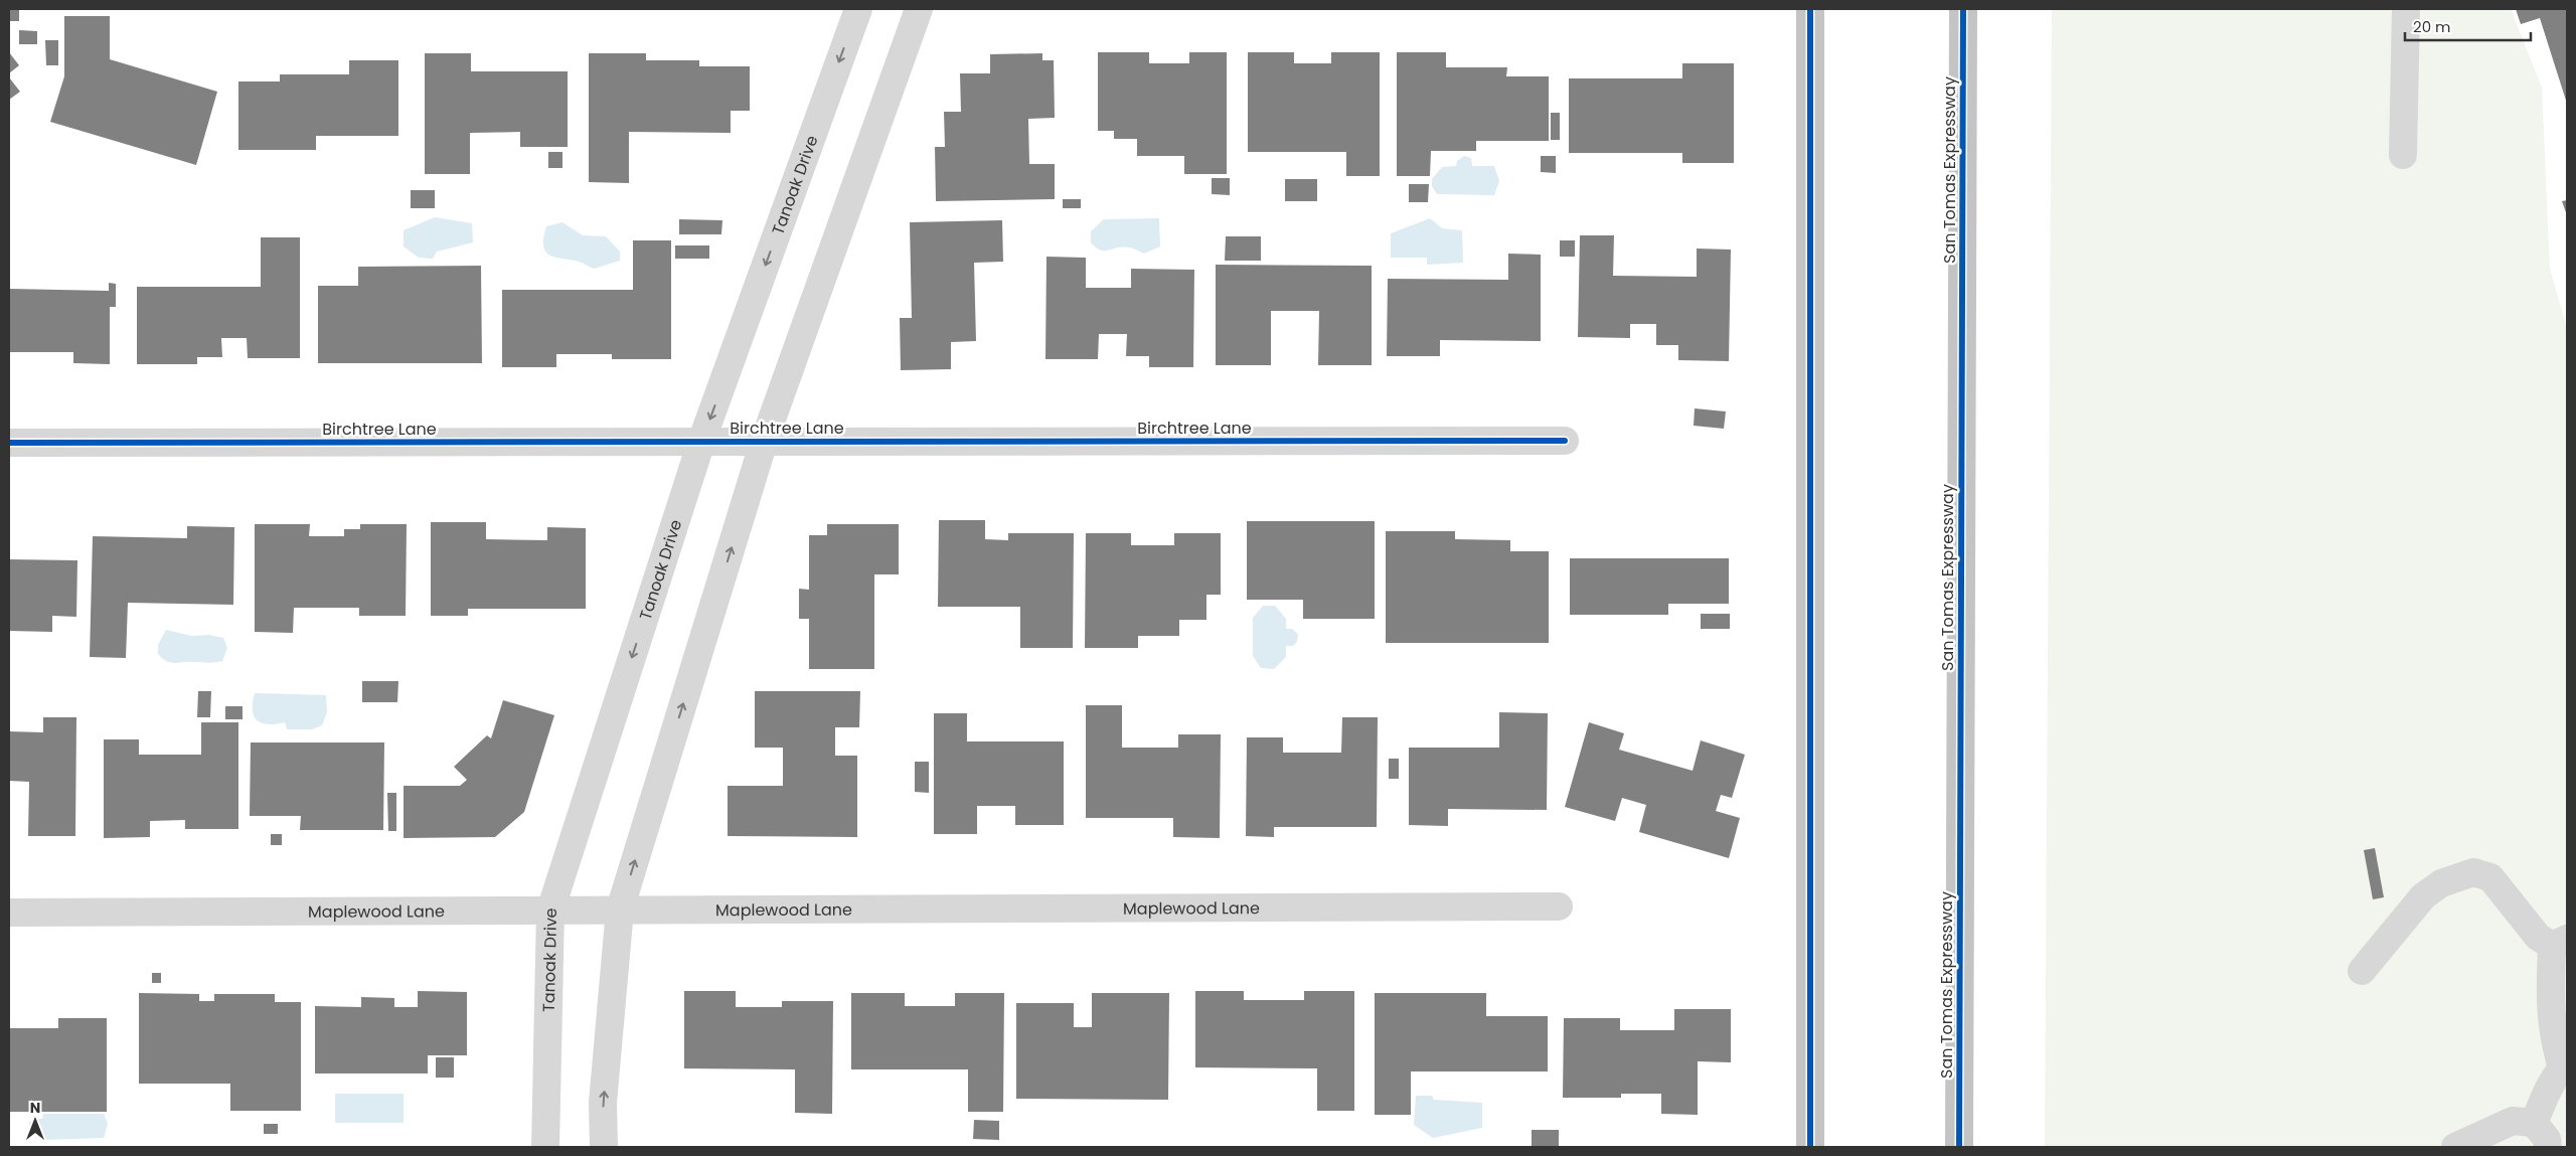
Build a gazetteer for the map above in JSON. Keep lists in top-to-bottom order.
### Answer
{
  "streets": {
    "highway": ["San Tomas Expressway"],
    "street": ["Tanoak Drive", "Birchtree Lane", "Maplewood Lane"]
  },
  "crossings": [
    ["Tanoak Drive", "Birchtree Lane"],
    ["Tanoak Drive", "Maplewood Lane"]
  ],
  "scale_bar": "20 m",
  "north": "top"
}
